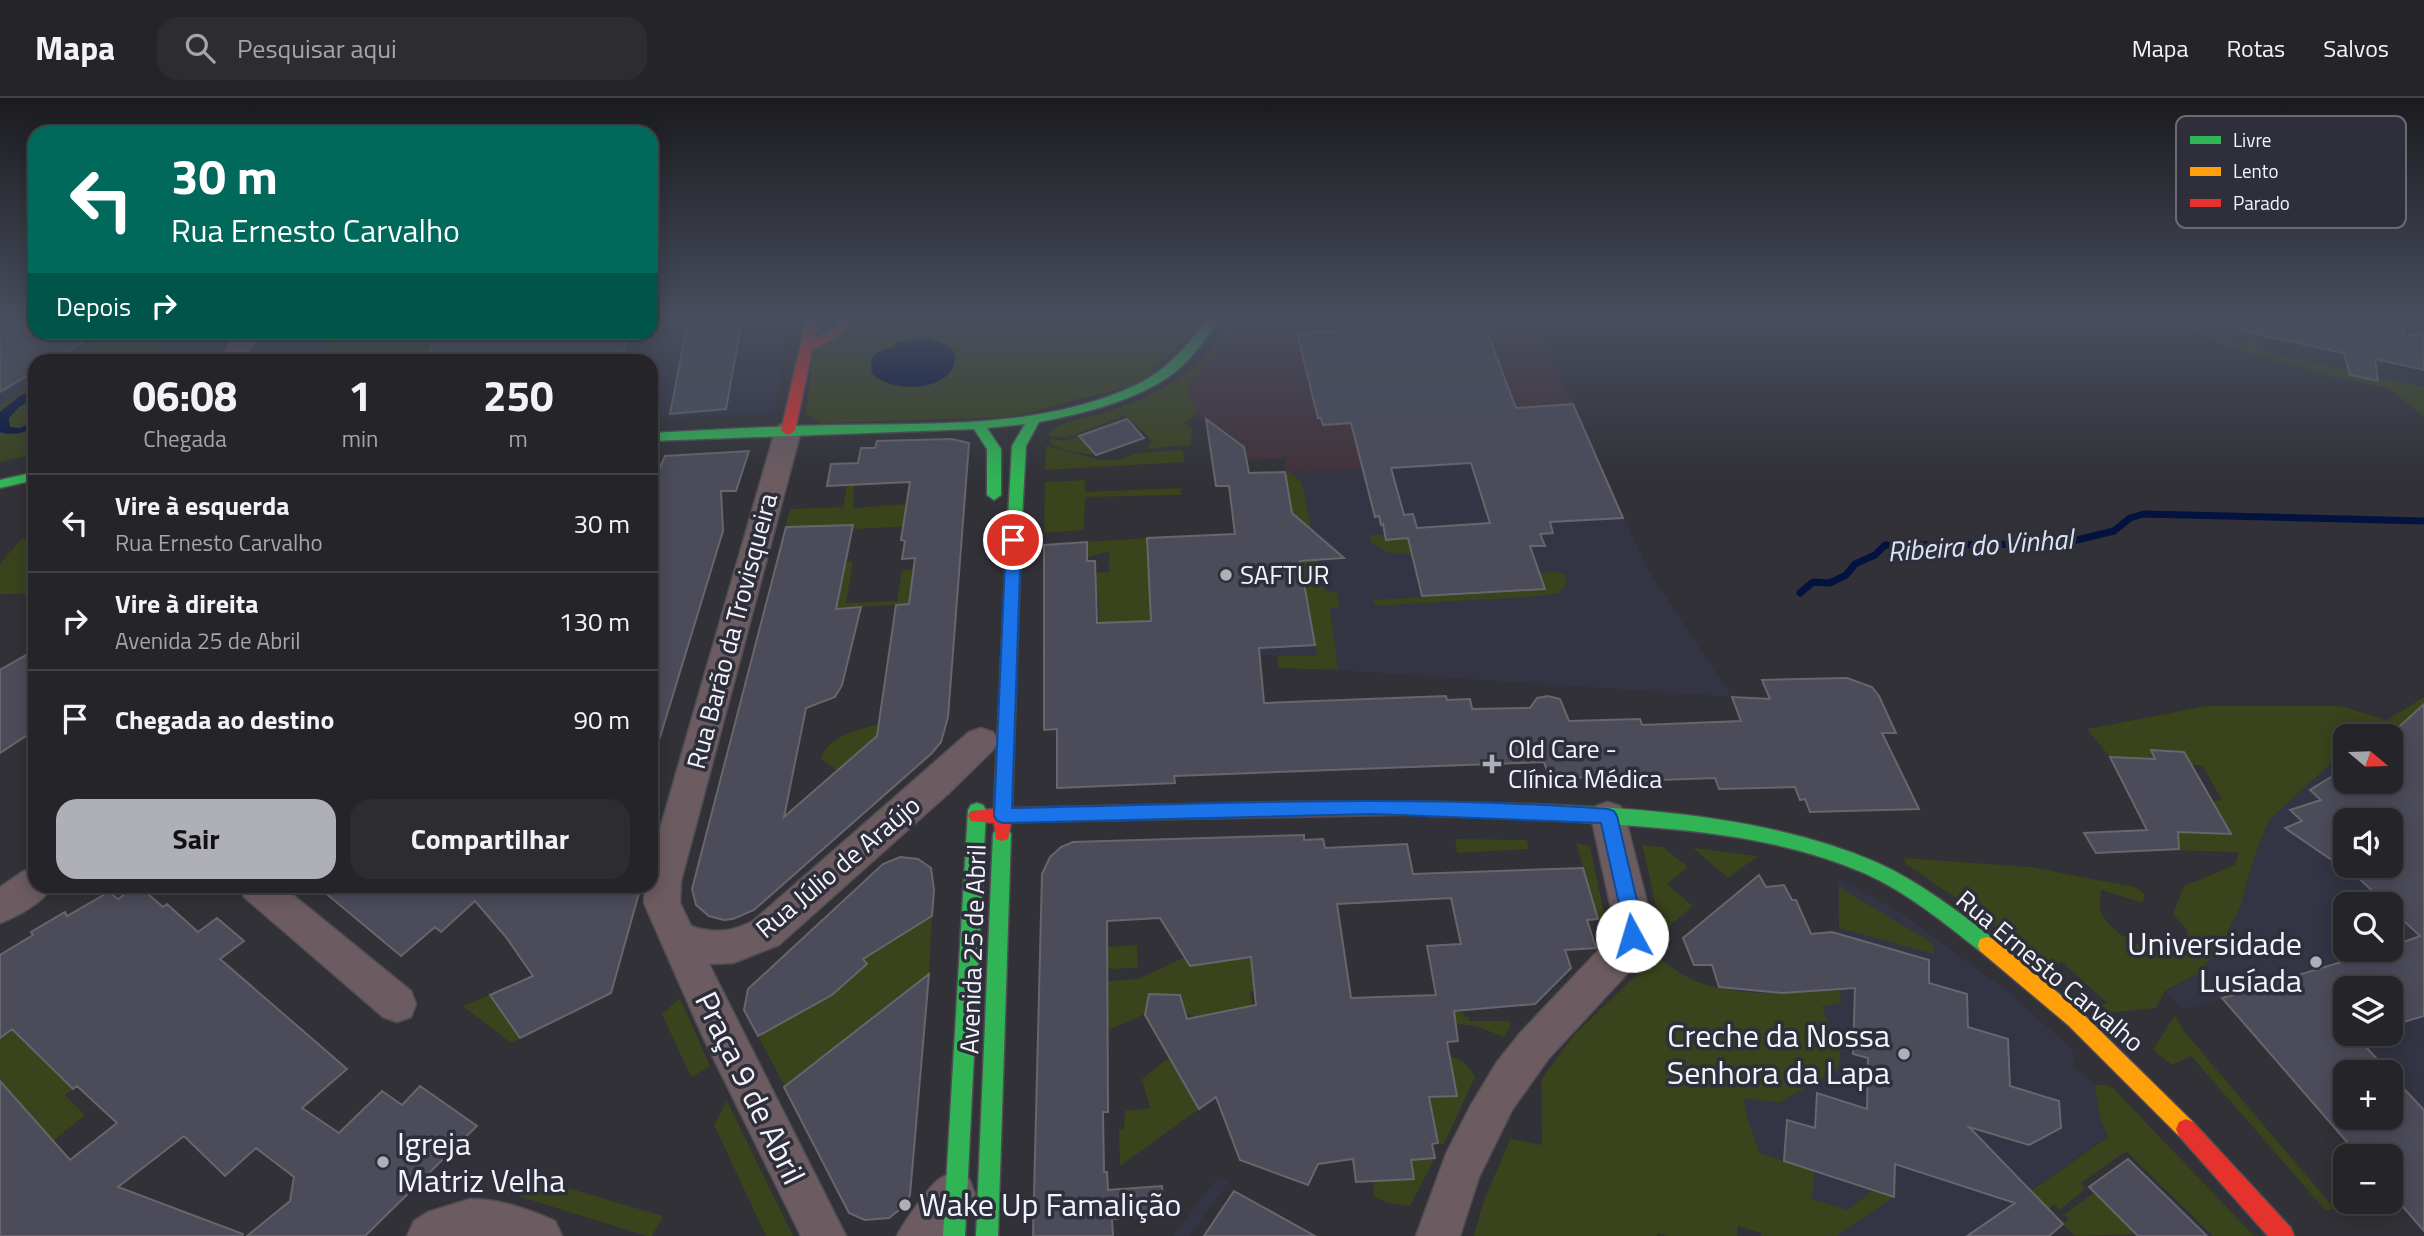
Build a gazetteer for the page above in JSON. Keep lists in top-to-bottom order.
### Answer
{
  "streets": {
    "main road": ["Rua Barão da Trovisqueira", "Avenida 25 de Abril", "Rua Ernesto Carvalho"],
    "street": ["Rua Júlio de Araújo", "Praça 9 de Abril"]
  },
  "crossings": [
    ["Rua Barão da Trovisqueira", "Rua Júlio de Araújo"],
    ["Rua Barão da Trovisqueira", "Praça 9 de Abril"],
    ["Rua Júlio de Araújo", "Praça 9 de Abril"],
    ["Avenida 25 de Abril", "Rua Ernesto Carvalho"]
  ],
  "water": ["Ribeira do Vinhal"],
  "places": {
    "other": [
      "SAFTUR",
      "Universidade Lusíada",
      "Creche da Nossa Senhora da Lapa",
      "Igreja Matriz Velha",
      "Wake Up Famalição"
    ],
    "health": ["Old Care - Clínica Médica"]
  },
  "legend": ["Livre", "Lento", "Parado"],
  "north": "right",
  "page": {
    "header": "Mapa",
    "search": "Pesquisar aqui",
    "nav": ["Mapa", "Rotas", "Salvos"],
    "turn": ["30 m", "Rua Ernesto Carvalho"],
    "then": "Depois",
    "eta": [
      "06:08",
      "Chegada",
      "1",
      "min",
      "250",
      "m"
    ],
    "list": [
      {
        "name": "Vire à esquerda",
        "note": "Rua Ernesto Carvalho",
        "value": "30 m"
      },
      {
        "name": "Vire à direita",
        "note": "Avenida 25 de Abril",
        "value": "130 m"
      },
      {
        "name": "Chegada ao destino",
        "value": "90 m"
      }
    ],
    "map_buttons": ["+", "−"],
    "buttons": ["Sair", "Compartilhar"]
  }
}
